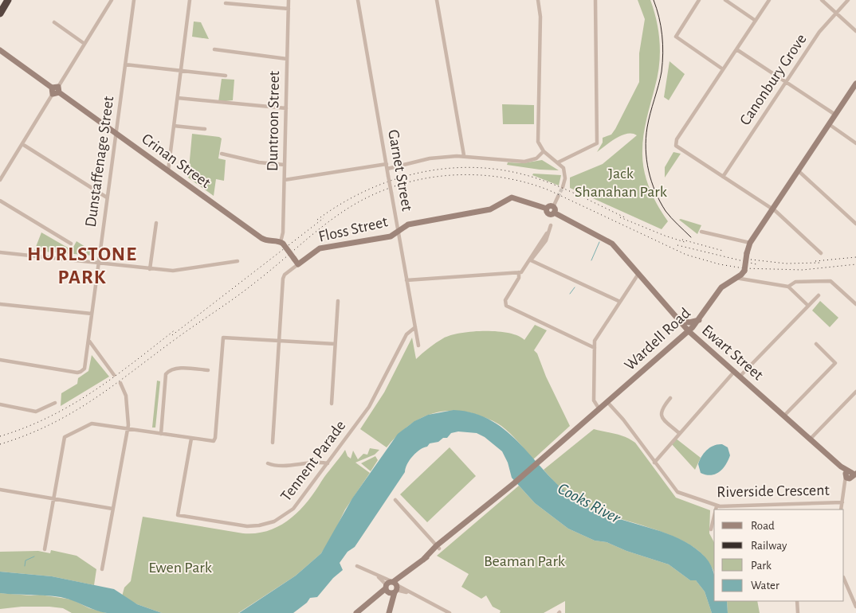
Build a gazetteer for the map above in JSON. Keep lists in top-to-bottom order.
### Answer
{
  "streets": {
    "street": [
      "Canonbury Grove",
      "Duntroon Street",
      "Crinan Street",
      "Dunstaffenage Street",
      "Garnet Street",
      "Floss Street",
      "Wardell Road",
      "Ewart Street",
      "Tennent Parade",
      "Riverside Crescent"
    ]
  },
  "crossings": [
    ["Duntroon Street", "Crinan Street"],
    ["Crinan Street", "Dunstaffenage Street"],
    ["Garnet Street", "Floss Street"],
    ["Garnet Street", "Ewart Street"],
    ["Garnet Street", "Tennent Parade"],
    ["Floss Street", "Ewart Street"],
    ["Wardell Road", "Ewart Street"],
    ["Wardell Road", "Riverside Crescent"]
  ],
  "districts": ["HURLSTONE PARK"],
  "water": ["Cooks River"],
  "parks": ["Jack Shanahan Park", "Beaman Park", "Ewen Park"],
  "legend": [
    "Road",
    "Railway",
    "Park",
    "Water"
  ]
}
